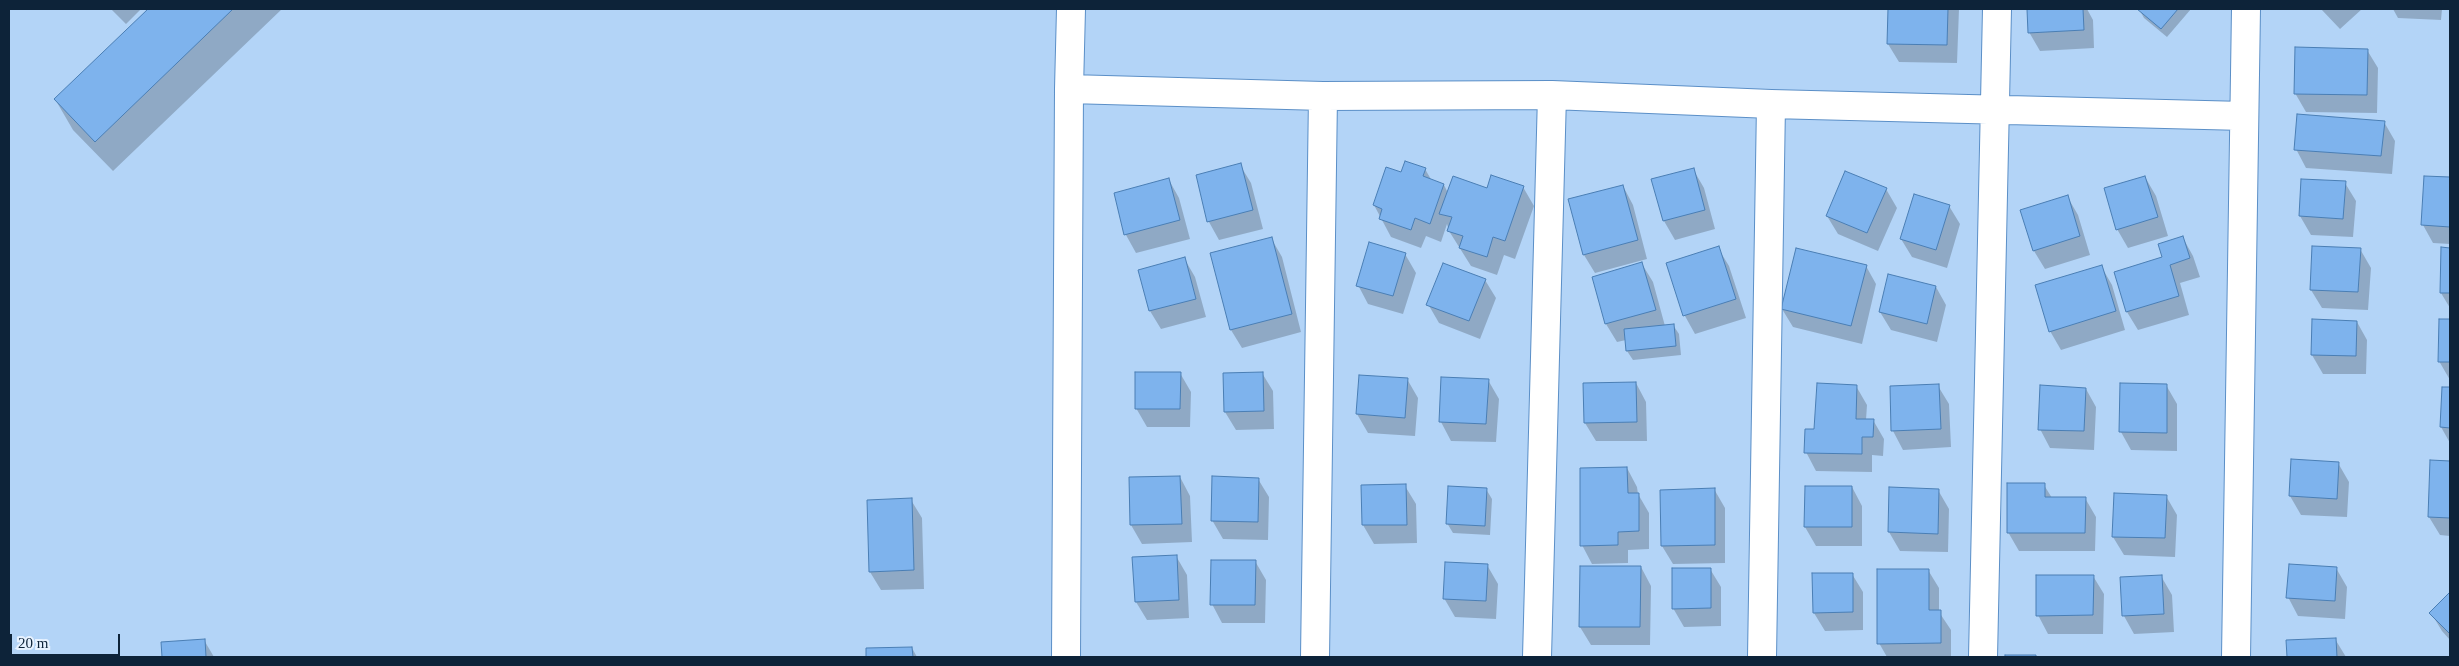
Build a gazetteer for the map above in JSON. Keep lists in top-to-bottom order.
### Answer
{
  "scale_bar": "20 m"
}
